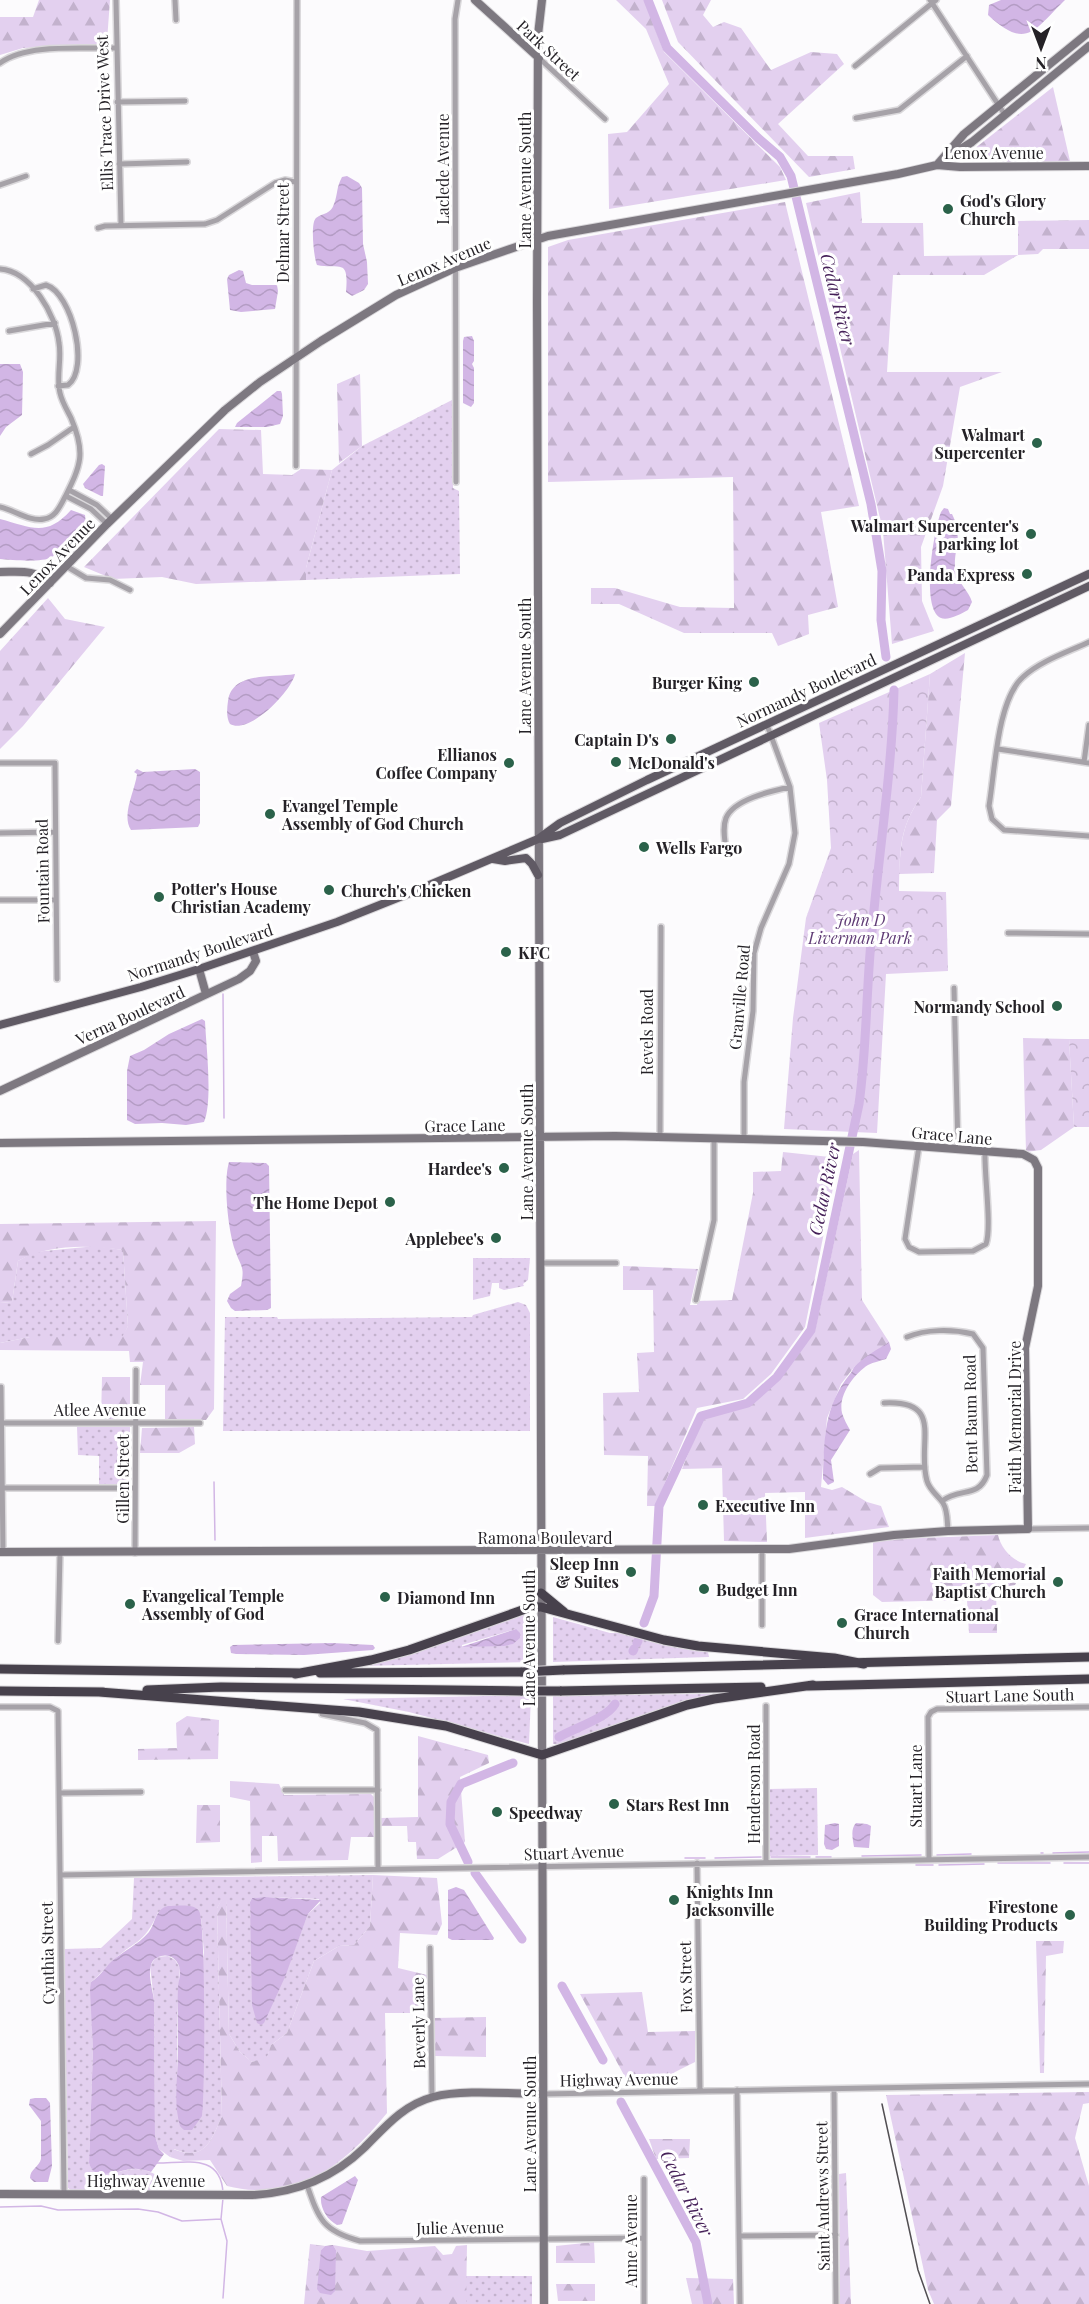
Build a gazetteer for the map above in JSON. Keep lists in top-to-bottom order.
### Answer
{
  "streets": {
    "main road": [
      "Park Street",
      "Lenox Avenue",
      "Lane Avenue South",
      "Normandy Boulevard",
      "Verna Boulevard",
      "Grace Lane",
      "Faith Memorial Drive",
      "Ramona Boulevard",
      "Highway Avenue"
    ],
    "street": [
      "Ellis Trace Drive West",
      "Laclede Avenue",
      "Delmar Street",
      "Fountain Road",
      "Granville Road",
      "Revels Road",
      "Atlee Avenue",
      "Bent Baum Road",
      "Gillen Street",
      "Stuart Lane South",
      "Henderson Road",
      "Stuart Lane",
      "Stuart Avenue",
      "Cynthia Street",
      "Fox Street",
      "Beverly Lane",
      "Saint Andrews Street",
      "Julie Avenue",
      "Anne Avenue"
    ]
  },
  "crossings": [
    ["Park Street", "Lane Avenue South"],
    ["Lenox Avenue", "Laclede Avenue"],
    ["Lenox Avenue", "Lane Avenue South"],
    ["Lenox Avenue", "Delmar Street"],
    ["Lane Avenue South", "Normandy Boulevard"],
    ["Lane Avenue South", "Grace Lane"],
    ["Lane Avenue South", "Ramona Boulevard"],
    ["Lane Avenue South", "Stuart Avenue"],
    ["Lane Avenue South", "Highway Avenue"],
    ["Lane Avenue South", "Julie Avenue"],
    ["Normandy Boulevard", "Granville Road"],
    ["Normandy Boulevard", "Verna Boulevard"],
    ["Granville Road", "Grace Lane"],
    ["Revels Road", "Grace Lane"],
    ["Grace Lane", "Faith Memorial Drive"],
    ["Atlee Avenue", "Gillen Street"],
    ["Faith Memorial Drive", "Ramona Boulevard"],
    ["Gillen Street", "Ramona Boulevard"],
    ["Stuart Lane South", "Stuart Lane"],
    ["Henderson Road", "Stuart Avenue"],
    ["Stuart Lane", "Stuart Avenue"],
    ["Stuart Avenue", "Cynthia Street"],
    ["Stuart Avenue", "Fox Street"],
    ["Cynthia Street", "Highway Avenue"],
    ["Fox Street", "Highway Avenue"],
    ["Beverly Lane", "Highway Avenue"],
    ["Highway Avenue", "Saint Andrews Street"],
    ["Highway Avenue", "Julie Avenue"],
    ["Julie Avenue", "Anne Avenue"]
  ],
  "water": ["Cedar River"],
  "parks": ["John D Liverman Park"],
  "places": [
    "God's Glory Church",
    "Walmart Supercenter",
    "Walmart Supercenter's parking lot",
    "Panda Express",
    "Burger King",
    "Captain D's",
    "McDonald's",
    "Ellianos Coffee Company",
    "Evangel Temple Assembly of God Church",
    "Wells Fargo",
    "Church's Chicken",
    "Potter's House Christian Academy",
    "KFC",
    "Normandy School",
    "Hardee's",
    "The Home Depot",
    "Applebee's",
    "Executive Inn",
    "Sleep Inn & Suites",
    "Faith Memorial Baptist Church",
    "Budget Inn",
    "Diamond Inn",
    "Evangelical Temple Assembly of God",
    "Grace International Church",
    "Stars Rest Inn",
    "Speedway",
    "Knights Inn Jacksonville",
    "Firestone Building Products"
  ],
  "north": "bottom"
}
